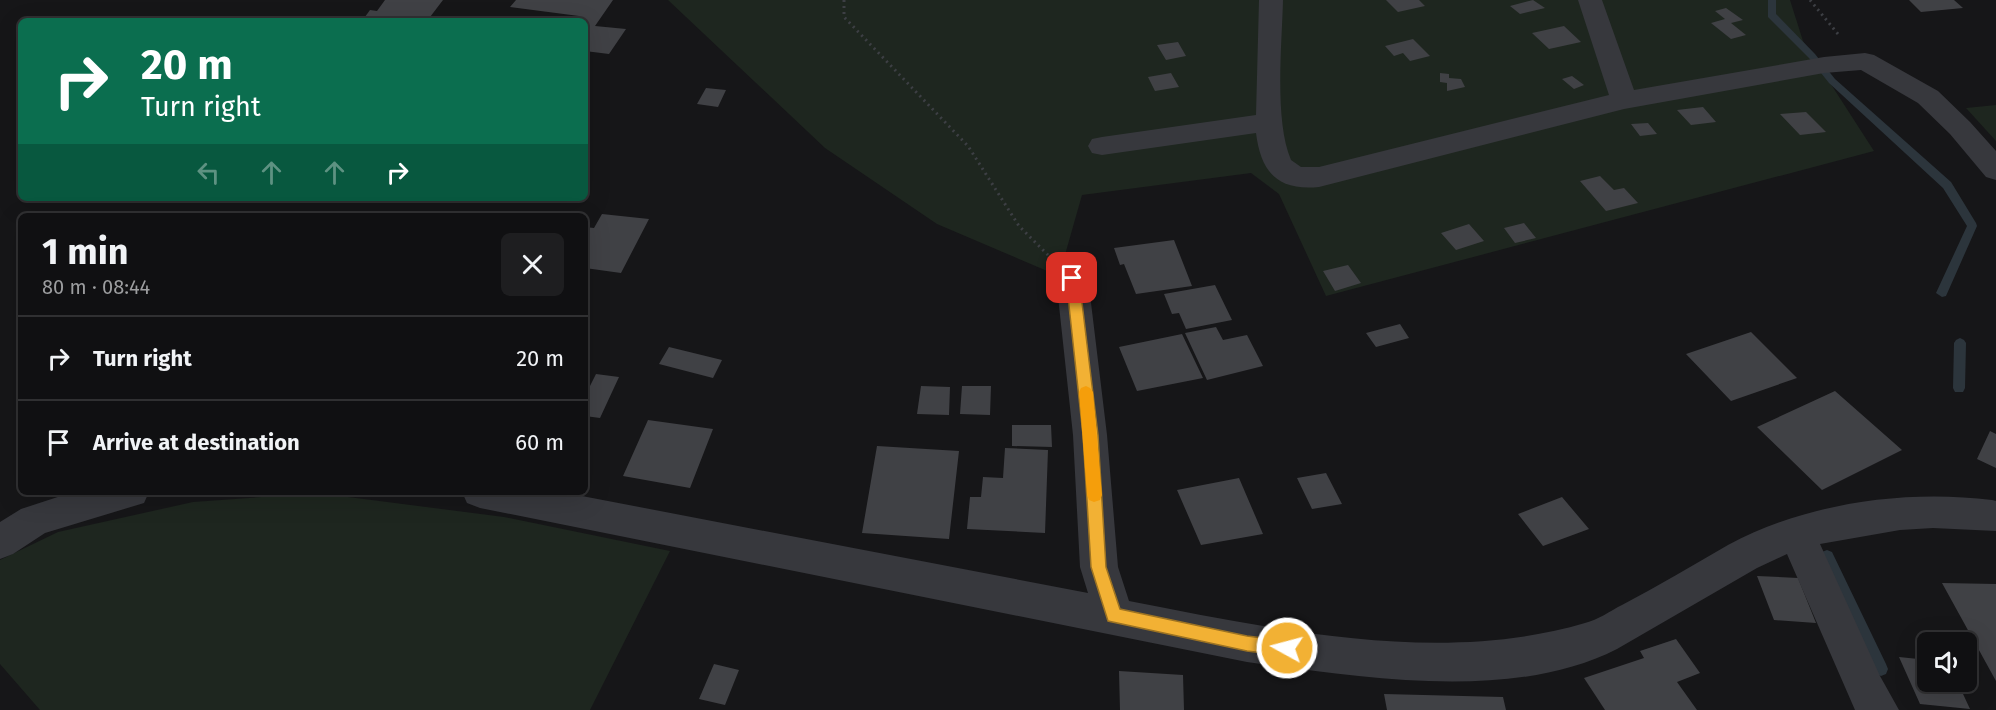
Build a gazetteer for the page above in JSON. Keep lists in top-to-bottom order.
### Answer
{
  "page": {
    "turn": ["20 m", "Turn right"],
    "heading": ["1 min", "80 m · 08:44"],
    "list": [
      {
        "name": "Turn right",
        "value": "20 m"
      },
      {
        "name": "Arrive at destination",
        "value": "60 m"
      }
    ]
  }
}
